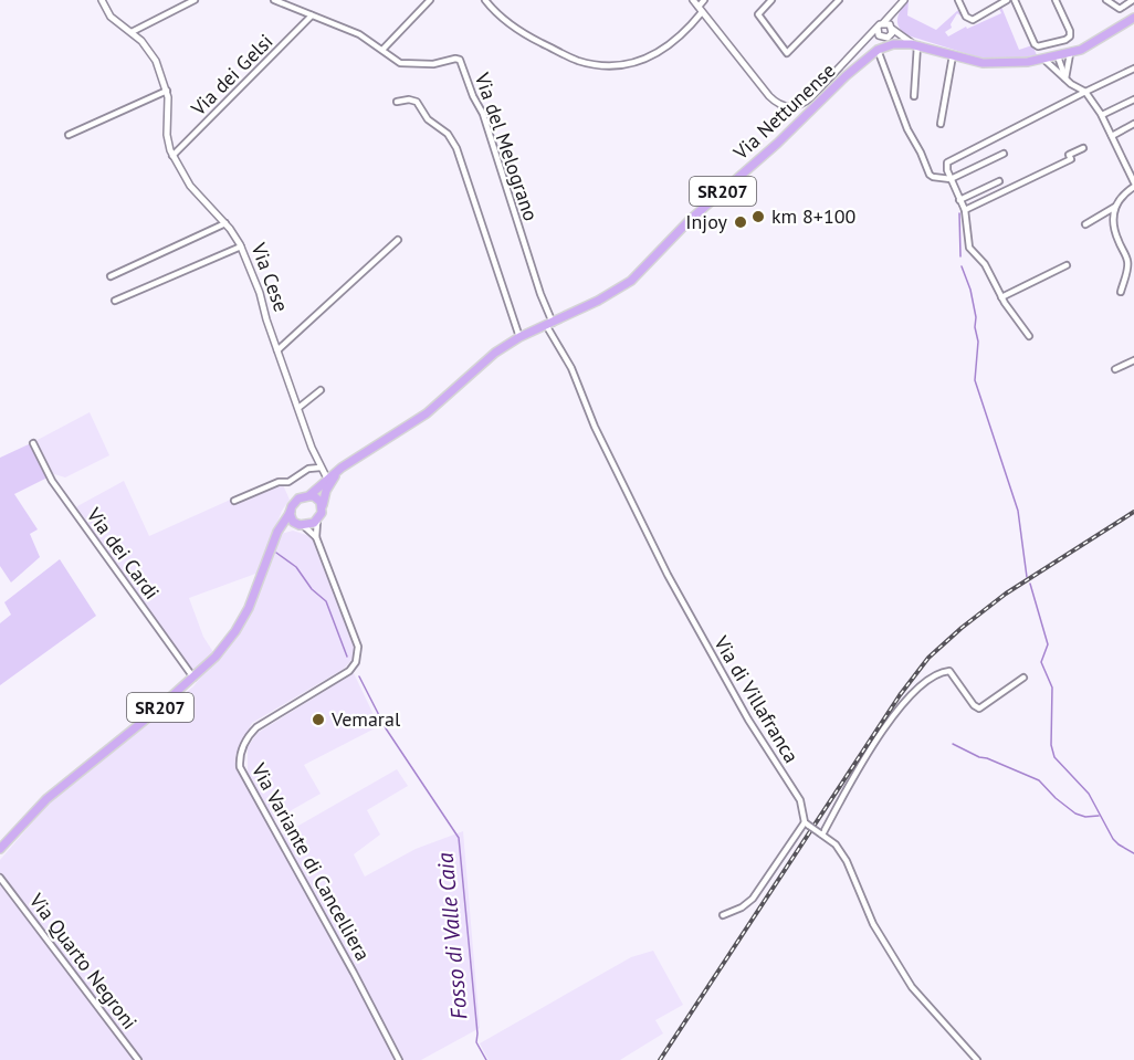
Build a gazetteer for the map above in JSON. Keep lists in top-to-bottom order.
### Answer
{
  "streets": {
    "main road": ["Via Nettunense", "SR207"],
    "street": [
      "Via dei Gelsi",
      "Via del Melograno",
      "Via Cese",
      "Via dei Cardi",
      "Via di Villafranca",
      "Via Variante di Cancelliera",
      "Via Quarto Negroni"
    ]
  },
  "crossings": [
    ["Via dei Gelsi", "Via del Melograno"],
    ["Via dei Gelsi", "Via Cese"],
    ["Via Nettunense", "Via del Melograno"],
    ["Via Nettunense", "Via Cese"],
    ["Via Nettunense", "Via dei Cardi"],
    ["Via Nettunense", "Via di Villafranca"],
    ["Via Nettunense", "Via Variante di Cancelliera"],
    ["Via del Melograno", "Via di Villafranca"]
  ],
  "water": ["Fosso di Valle Caia"],
  "places": ["km 8+100", "Injoy", "Vemaral"]
}
